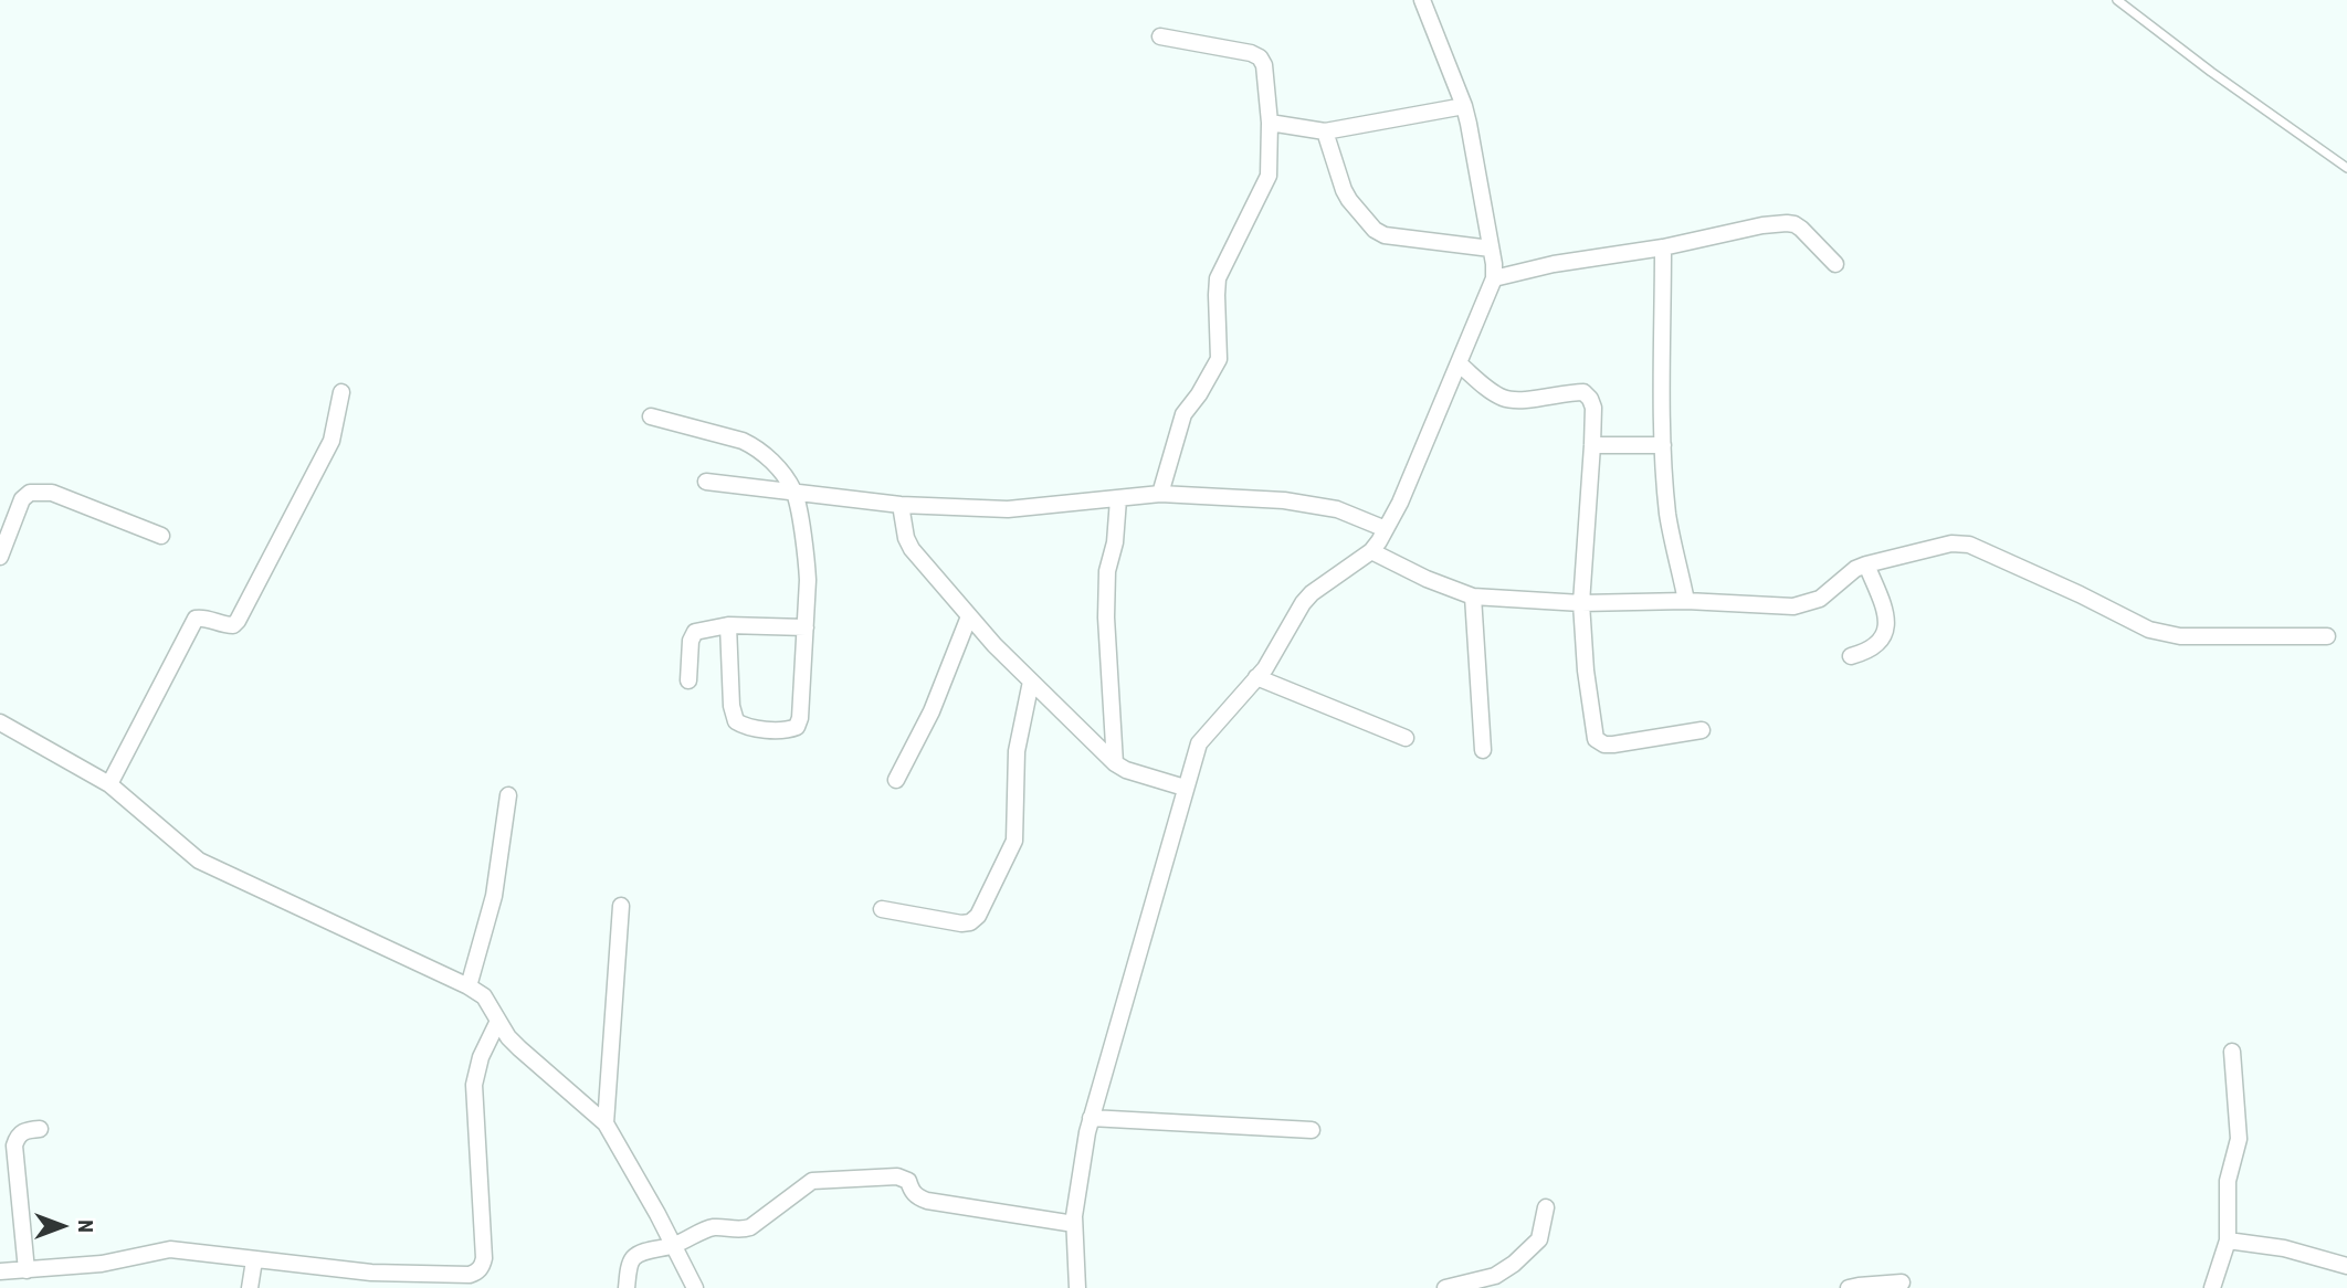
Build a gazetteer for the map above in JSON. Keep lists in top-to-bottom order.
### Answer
{
  "north": "right"
}
